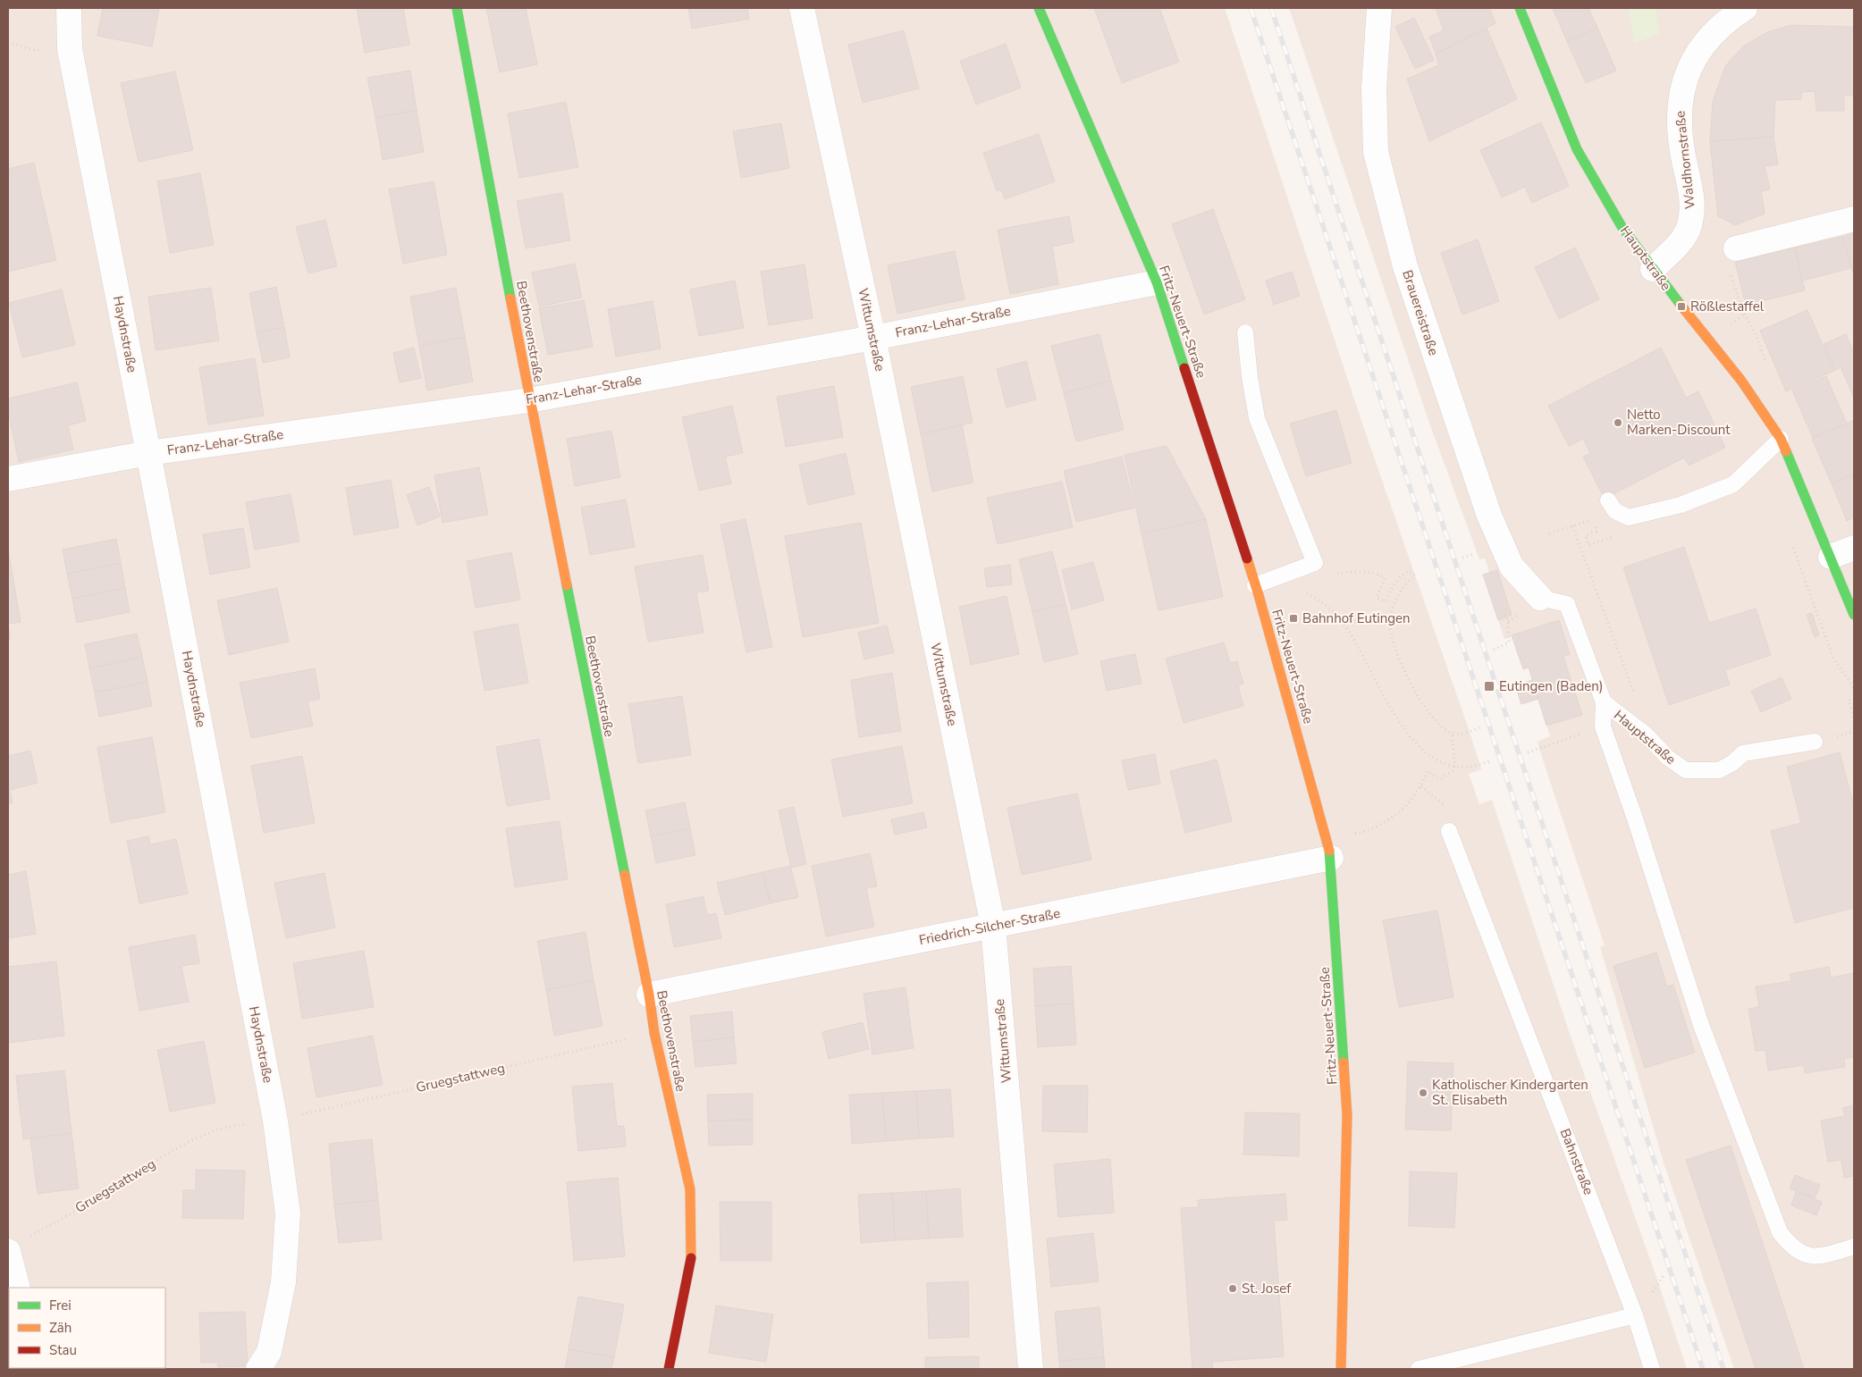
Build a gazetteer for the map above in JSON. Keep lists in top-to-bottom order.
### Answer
{
  "streets": {
    "street": [
      "Waldhornstraße",
      "Hauptstraße",
      "Brauereistraße",
      "Franz-Lehar-Straße",
      "Fritz-Neuert-Straße",
      "Wittumstraße",
      "Beethovenstraße",
      "Haydnstraße",
      "Friedrich-Silcher-Straße"
    ],
    "lane": ["Bahnstraße"],
    "path": ["Gruegstattweg"]
  },
  "crossings": [
    ["Waldhornstraße", "Hauptstraße"],
    ["Franz-Lehar-Straße", "Fritz-Neuert-Straße"],
    ["Franz-Lehar-Straße", "Wittumstraße"],
    ["Franz-Lehar-Straße", "Beethovenstraße"],
    ["Franz-Lehar-Straße", "Haydnstraße"],
    ["Fritz-Neuert-Straße", "Friedrich-Silcher-Straße"],
    ["Wittumstraße", "Friedrich-Silcher-Straße"],
    ["Beethovenstraße", "Friedrich-Silcher-Straße"],
    ["Beethovenstraße", "Gruegstattweg"],
    ["Haydnstraße", "Gruegstattweg"]
  ],
  "places": {
    "transit": ["Rößlestaffel", "Bahnhof Eutingen", "Eutingen (Baden)"],
    "other": ["Netto Marken-Discount", "Katholischer Kindergarten St. Elisabeth", "St. Josef"]
  },
  "legend": ["Frei", "Zäh", "Stau"]
}
